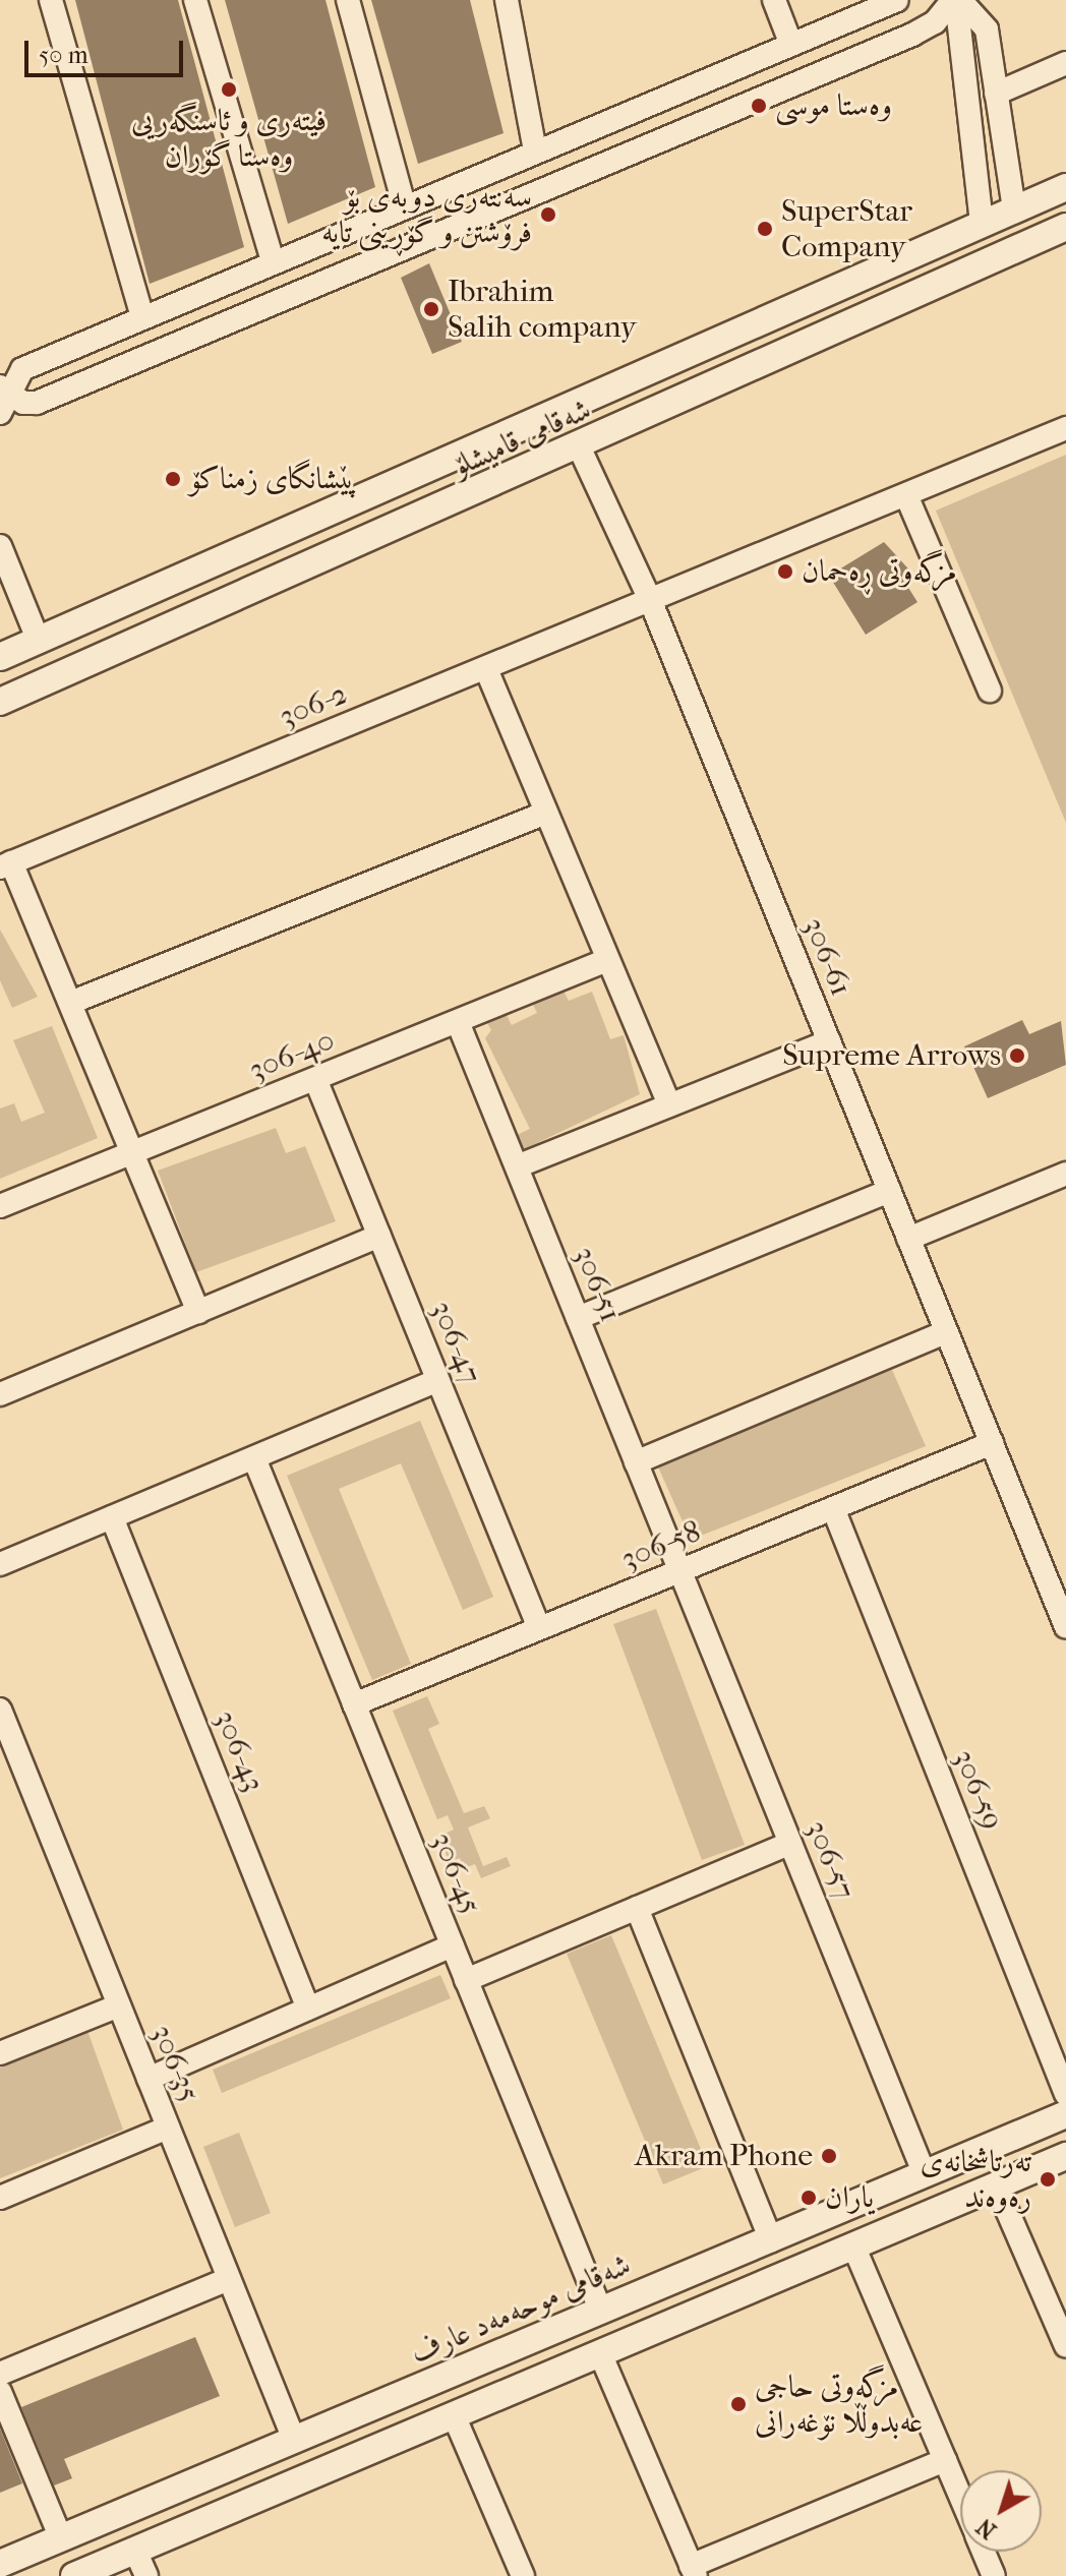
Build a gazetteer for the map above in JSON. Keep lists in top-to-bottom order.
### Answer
{
  "streets": {
    "street": [
      "شەقامی قامیشلۆ",
      "306-2",
      "306-61",
      "306-40",
      "306-51",
      "306-47",
      "306-58",
      "306-43",
      "306-59",
      "306-57",
      "306-45",
      "306-35",
      "شەقامی موحەمەد عارف"
    ]
  },
  "crossings": [
    ["شەقامی قامیشلۆ", "306-61"],
    ["306-2", "306-61"],
    ["306-61", "306-58"],
    ["306-40", "306-51"],
    ["306-40", "306-47"],
    ["306-51", "306-58"],
    ["306-51", "306-57"],
    ["306-47", "306-58"],
    ["306-58", "306-59"],
    ["306-58", "306-57"],
    ["306-58", "306-45"],
    ["306-57", "شەقامی موحەمەد عارف"],
    ["306-45", "شەقامی موحەمەد عارف"],
    ["306-35", "شەقامی موحەمەد عارف"]
  ],
  "places": [
    "فیتەری و ئاسنگەریی وەستا گۆران",
    "وەستا موسی",
    "سەنتەری دوبەی بۆ فرۆشتن و گۆڕینی تایە",
    "SuperStar Company",
    "Ibrahim Salih company",
    "پێشانگای زمناكۆ",
    "مزگەوتی ڕەحمان",
    "Supreme Arrows",
    "Akram Phone",
    "ته‌رتاشخانه‌ی ره‌وه‌ند",
    "یاران",
    "مزگەوتی حاجی عەبدوڵڵا نۆغەرانی"
  ],
  "scale_bar": "50 m",
  "north": "bottom left"
}
